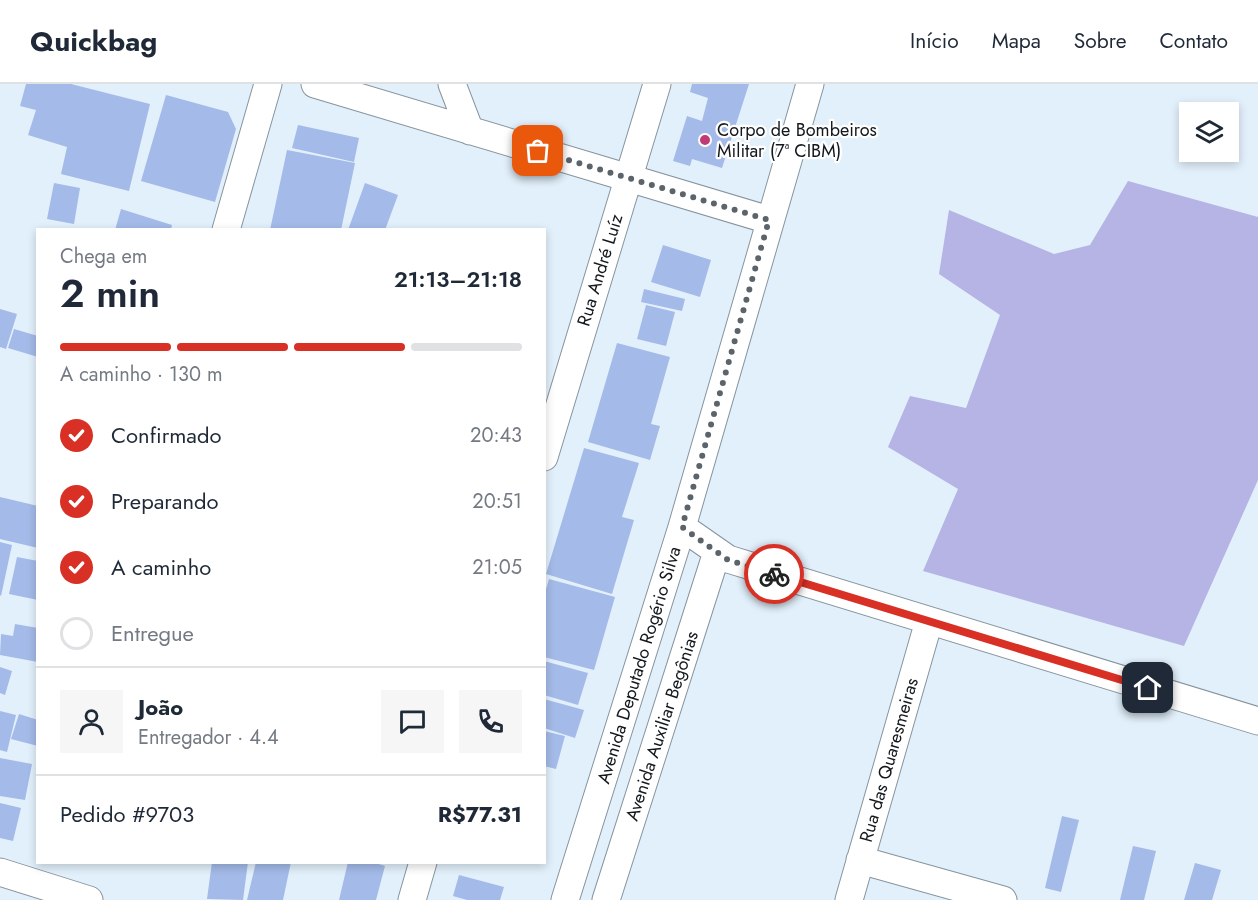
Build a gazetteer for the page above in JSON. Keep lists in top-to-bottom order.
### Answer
{
  "streets": {
    "street": [
      "Rua André Luíz",
      "Avenida Deputado Rogério Silva",
      "Avenida Auxiliar Begônias",
      "Rua das Quaresmeiras"
    ]
  },
  "places": ["Corpo de Bombeiros Militar (7ª CIBM)"],
  "page": {
    "header": "Quickbag",
    "nav": [
      "Início",
      "Mapa",
      "Sobre",
      "Contato"
    ],
    "heading": ["2 min", "Chega em", "21:13–21:18"],
    "panel": [
      "João",
      "Entregador · 4.4",
      "Pedido #9703",
      "R$77.31"
    ],
    "bar": "A caminho · 130 m",
    "list": [
      ["Confirmado", "20:43"],
      ["Preparando", "20:51"],
      ["A caminho", "21:05"],
      "Entregue"
    ]
  }
}
